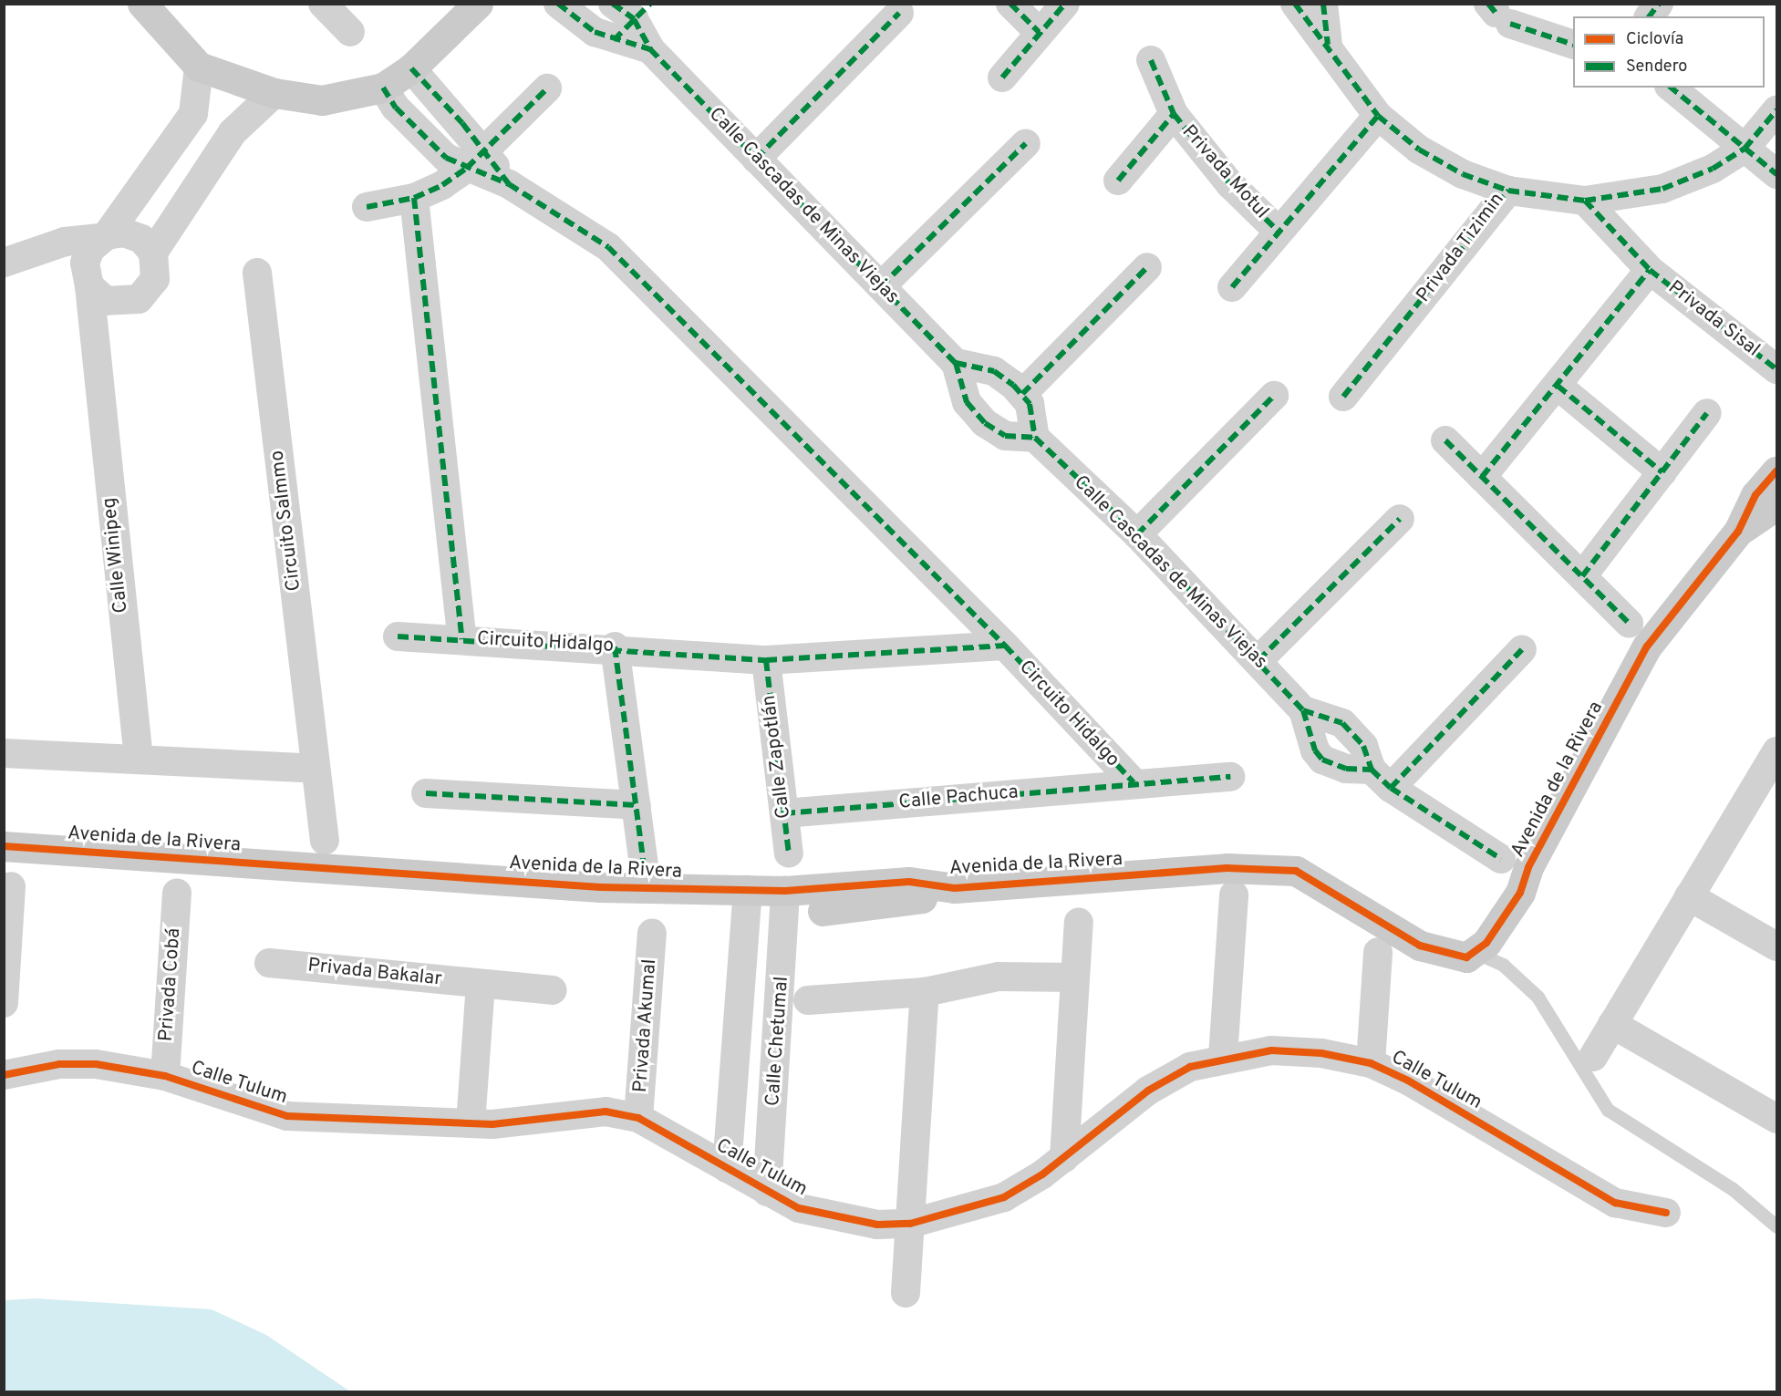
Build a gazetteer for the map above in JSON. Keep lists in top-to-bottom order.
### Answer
{
  "streets": {
    "street": [
      "Privada Motul",
      "Calle Cascadas de Minas Viejas",
      "Privada Tizimin",
      "Privada Sisal",
      "Circuito Salmmo",
      "Calle Winipeg",
      "Circuito Hidalgo",
      "Calle Zapotlán",
      "Avenida de la Rivera",
      "Calle Pachuca",
      "Privada Bakalar",
      "Privada Cobá",
      "Privada Akumal",
      "Calle Chetumal",
      "Calle Tulum"
    ]
  },
  "crossings": [
    ["Privada Motul", "Privada Tizimin"],
    ["Calle Cascadas de Minas Viejas", "Avenida de la Rivera"],
    ["Circuito Hidalgo", "Calle Zapotlán"],
    ["Circuito Hidalgo", "Calle Pachuca"],
    ["Calle Zapotlán", "Calle Pachuca"],
    ["Avenida de la Rivera", "Calle Chetumal"],
    ["Privada Cobá", "Calle Tulum"],
    ["Privada Akumal", "Calle Tulum"],
    ["Calle Chetumal", "Calle Tulum"]
  ],
  "legend": ["Ciclovía", "Sendero"]
}
